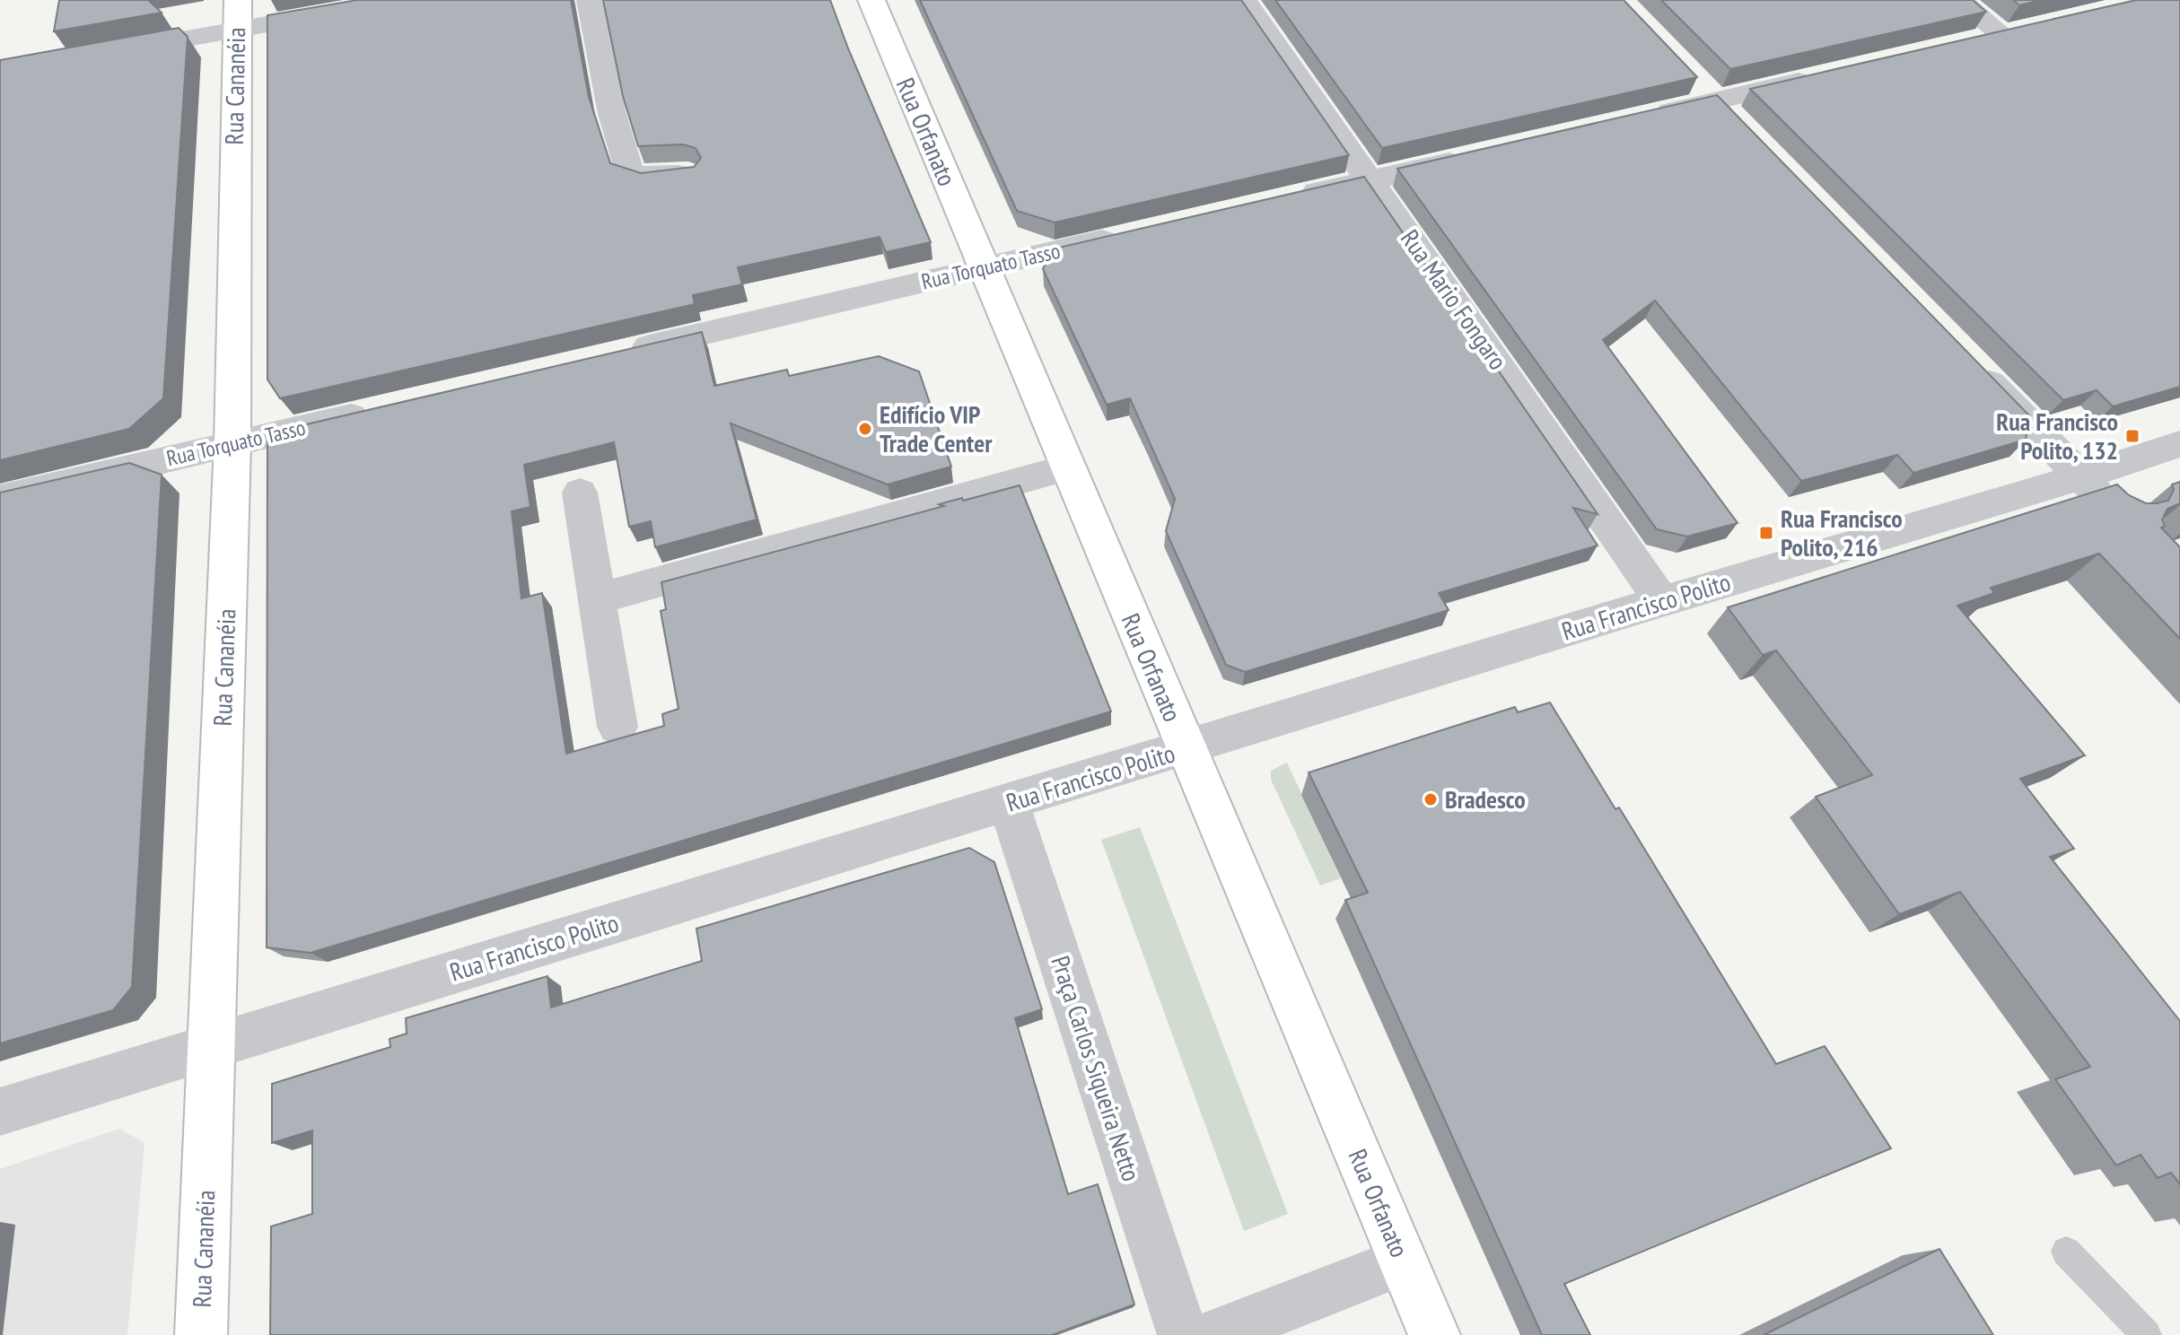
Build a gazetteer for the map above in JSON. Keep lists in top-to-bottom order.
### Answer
{
  "streets": {
    "main road": ["Rua Cananéia", "Rua Orfanato"],
    "street": [
      "Rua Torquato Tasso",
      "Rua Mario Fongaro",
      "Rua Francisco Polito",
      "Praça Carlos Siqueira Netto"
    ]
  },
  "crossings": [
    ["Rua Cananéia", "Rua Torquato Tasso"],
    ["Rua Cananéia", "Rua Francisco Polito"],
    ["Rua Orfanato", "Rua Torquato Tasso"],
    ["Rua Orfanato", "Rua Francisco Polito"],
    ["Rua Mario Fongaro", "Rua Francisco Polito"],
    ["Rua Francisco Polito", "Praça Carlos Siqueira Netto"]
  ],
  "places": {
    "other": ["Edifício VIP Trade Center", "Bradesco"],
    "transit": ["Rua Francisco Polito, 132", "Rua Francisco Polito, 216"]
  }
}
